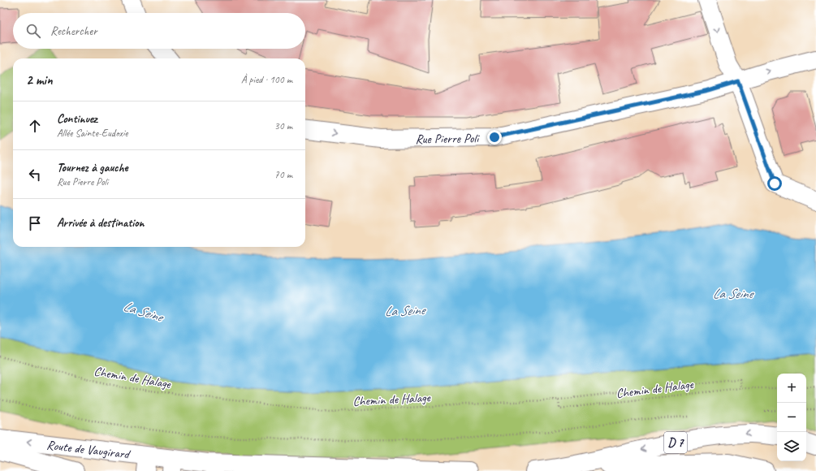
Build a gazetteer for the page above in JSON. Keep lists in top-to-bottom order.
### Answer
{
  "streets": {
    "main road": ["Rue Pierre Poli", "D 7", "Route de Vaugirard"],
    "path": ["Chemin de Halage"]
  },
  "one_way": ["Rue Pierre Poli"],
  "water": ["La Seine"],
  "page": {
    "search": "Rechercher",
    "heading": ["2 min", "À pied · 100 m"],
    "list": [
      ["Continuez", "Allée Sainte-Eudoxie", "30 m"],
      ["Tournez à gauche", "Rue Pierre Poli", "70 m"],
      "Arrivée à destination"
    ],
    "map_buttons": ["+", "−"]
  }
}
